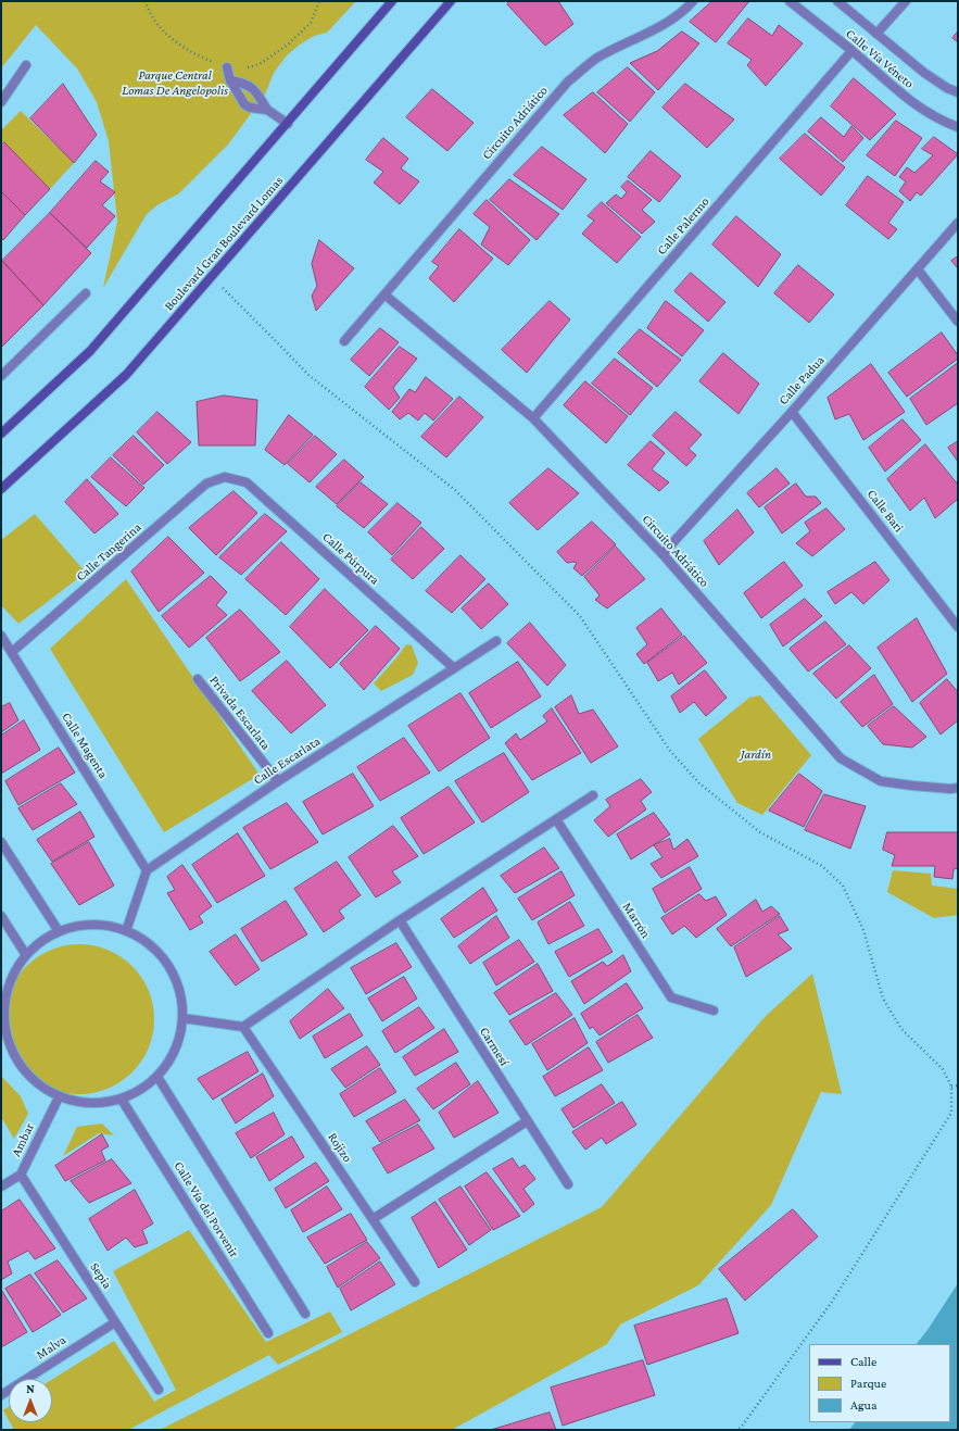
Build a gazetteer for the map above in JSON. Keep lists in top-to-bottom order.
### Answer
{
  "streets": {
    "main road": ["Boulevard Gran Boulevard Lomas"],
    "street": [
      "Calle Vía Véneto",
      "Circuito Adriático",
      "Calle Palermo",
      "Calle Padua",
      "Calle Bari",
      "Calle Tangerina",
      "Calle Púrpura",
      "Privada Escarlata",
      "Calle Magenta",
      "Calle Escarlata",
      "Marrón",
      "Carmesí",
      "Ambar",
      "Rojizo",
      "Calle Vía del Porvenir",
      "Sepia",
      "Malva"
    ]
  },
  "crossings": [
    ["Calle Vía Véneto", "Calle Palermo"],
    ["Circuito Adriático", "Calle Palermo"],
    ["Circuito Adriático", "Calle Padua"],
    ["Calle Padua", "Calle Bari"],
    ["Calle Tangerina", "Calle Púrpura"],
    ["Calle Tangerina", "Calle Magenta"],
    ["Calle Púrpura", "Calle Escarlata"],
    ["Privada Escarlata", "Calle Escarlata"],
    ["Calle Magenta", "Calle Escarlata"],
    ["Ambar", "Sepia"],
    ["Sepia", "Malva"]
  ],
  "parks": ["Parque Central Lomas De Angelopolis", "Jardín"],
  "legend": ["Calle", "Parque", "Agua"],
  "north": "top"
}
